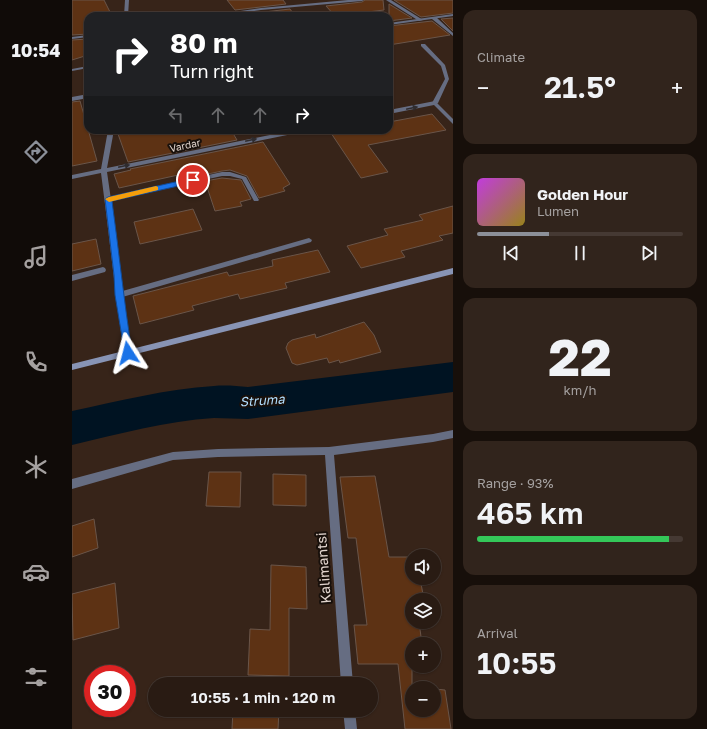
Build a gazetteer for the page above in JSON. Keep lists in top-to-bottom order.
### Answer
{
  "streets": {
    "street": ["Vardar", "Kalimantsi"]
  },
  "one_way": ["Vardar"],
  "water": ["Struma"],
  "page": {
    "tabs": "10:54",
    "tile": [
      "Climate",
      ["22", "km/h"],
      ["Range · 93%", "465 km"],
      ["Arrival", "10:55"]
    ],
    "turn": ["80 m", "Turn right"],
    "heat": ["−", "21.5°", "+"],
    "song": ["Golden Hour", "Lumen"],
    "map_buttons": ["+", "−"],
    "limit": "30",
    "trip": "10:55 · 1 min · 120 m"
  }
}
